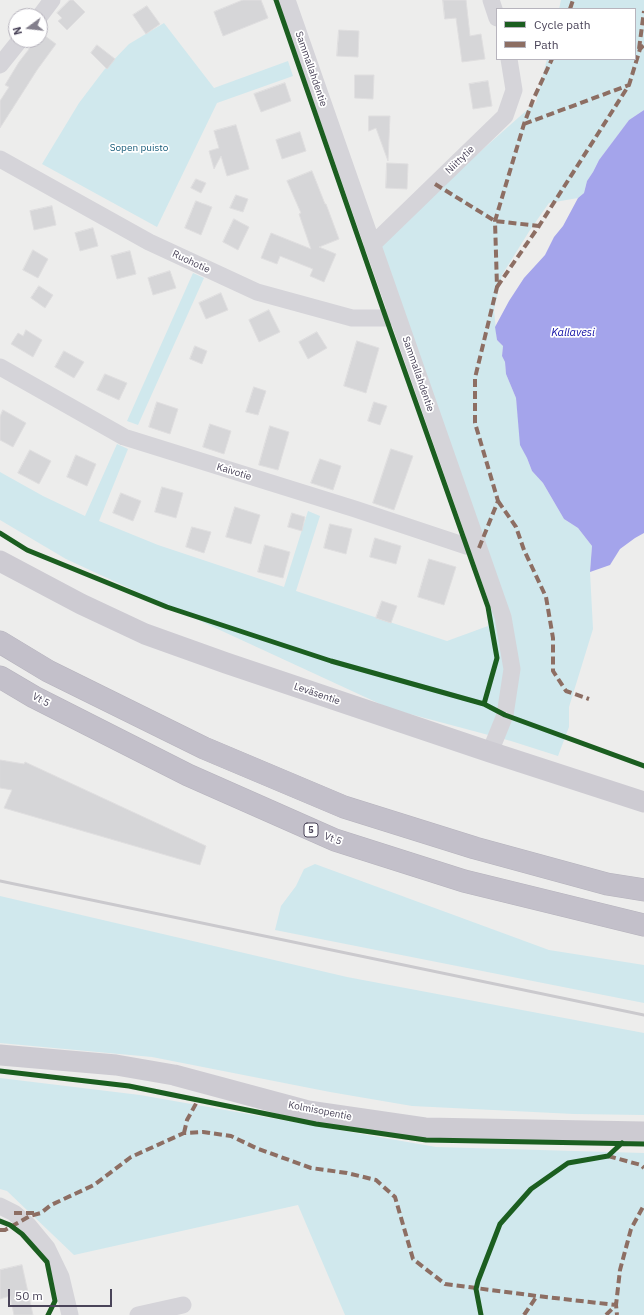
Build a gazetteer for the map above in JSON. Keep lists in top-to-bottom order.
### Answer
{
  "streets": {
    "highway": ["Vt 5", "5"],
    "main road": ["Leväsentie", "Kolmisopentie"],
    "street": [
      "Sammallahdentie",
      "Niittytie",
      "Ruohotie",
      "Kaivotie"
    ]
  },
  "crossings": [
    ["Sammallahdentie", "Niittytie"],
    ["Sammallahdentie", "Ruohotie"],
    ["Sammallahdentie", "Kaivotie"],
    ["Sammallahdentie", "Leväsentie"]
  ],
  "water": ["Kallavesi"],
  "parks": ["Sopen puisto"],
  "legend": ["Cycle path", "Path"],
  "scale_bar": "50 m",
  "north": "left"
}
